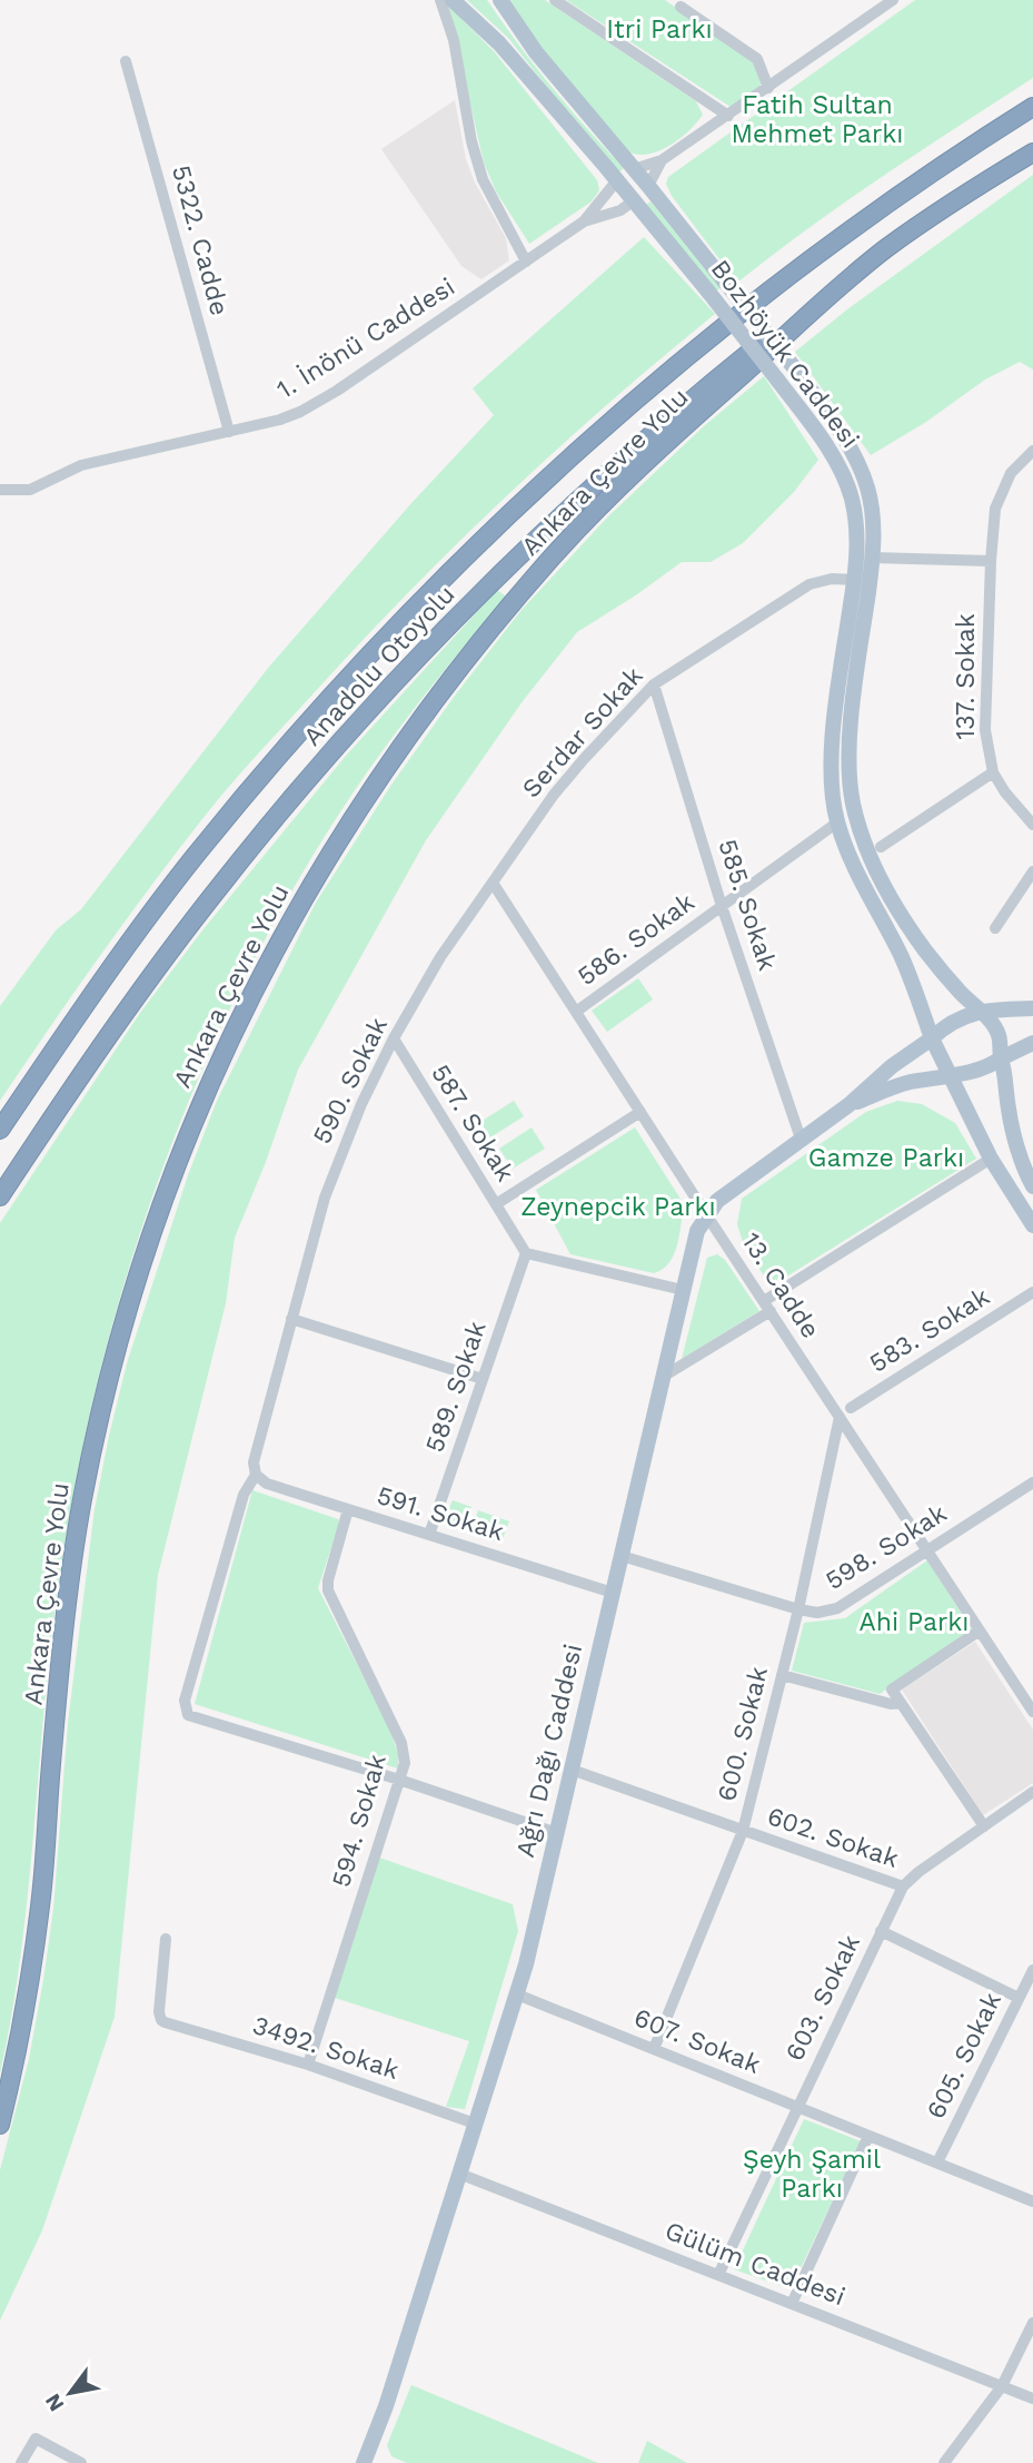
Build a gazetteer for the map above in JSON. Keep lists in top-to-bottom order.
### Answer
{
  "streets": {
    "highway": ["Ankara Çevre Yolu", "Anadolu Otoyolu"],
    "main road": ["Bozhöyük Caddesi", "Ağrı Dağı Caddesi"],
    "street": [
      "5322. Cadde",
      "1. İnönü Caddesi",
      "137. Sokak",
      "Serdar Sokak",
      "585. Sokak",
      "586. Sokak",
      "590. Sokak",
      "587. Sokak",
      "13. Cadde",
      "583. Sokak",
      "589. Sokak",
      "591. Sokak",
      "598. Sokak",
      "600. Sokak",
      "594. Sokak",
      "602. Sokak",
      "603. Sokak",
      "607. Sokak",
      "3492. Sokak",
      "605. Sokak",
      "Gülüm Caddesi"
    ]
  },
  "crossings": [
    ["5322. Cadde", "1. İnönü Caddesi"],
    ["Bozhöyük Caddesi", "Serdar Sokak"],
    ["Bozhöyük Caddesi", "586. Sokak"],
    ["Bozhöyük Caddesi", "Ağrı Dağı Caddesi"],
    ["Ankara Çevre Yolu", "Anadolu Otoyolu"],
    ["Serdar Sokak", "585. Sokak"],
    ["Serdar Sokak", "590. Sokak"],
    ["Serdar Sokak", "13. Cadde"],
    ["585. Sokak", "586. Sokak"],
    ["585. Sokak", "Ağrı Dağı Caddesi"],
    ["586. Sokak", "13. Cadde"],
    ["590. Sokak", "587. Sokak"],
    ["590. Sokak", "13. Cadde"],
    ["590. Sokak", "591. Sokak"],
    ["590. Sokak", "594. Sokak"],
    ["587. Sokak", "589. Sokak"],
    ["13. Cadde", "598. Sokak"],
    ["13. Cadde", "600. Sokak"],
    ["13. Cadde", "Ağrı Dağı Caddesi"],
    ["589. Sokak", "591. Sokak"],
    ["591. Sokak", "Ağrı Dağı Caddesi"],
    ["591. Sokak", "594. Sokak"],
    ["598. Sokak", "600. Sokak"],
    ["598. Sokak", "Ağrı Dağı Caddesi"],
    ["600. Sokak", "602. Sokak"],
    ["600. Sokak", "607. Sokak"],
    ["Ağrı Dağı Caddesi", "602. Sokak"],
    ["Ağrı Dağı Caddesi", "607. Sokak"],
    ["Ağrı Dağı Caddesi", "3492. Sokak"],
    ["Ağrı Dağı Caddesi", "Gülüm Caddesi"],
    ["594. Sokak", "3492. Sokak"],
    ["602. Sokak", "603. Sokak"],
    ["603. Sokak", "607. Sokak"],
    ["603. Sokak", "Gülüm Caddesi"],
    ["607. Sokak", "605. Sokak"]
  ],
  "parks": [
    "Itri Parkı",
    "Fatih Sultan Mehmet Parkı",
    "Gamze Parkı",
    "Zeynepcik Parkı",
    "Ahi Parkı",
    "Şeyh Şamil Parkı"
  ],
  "north": "bottom left"
}
